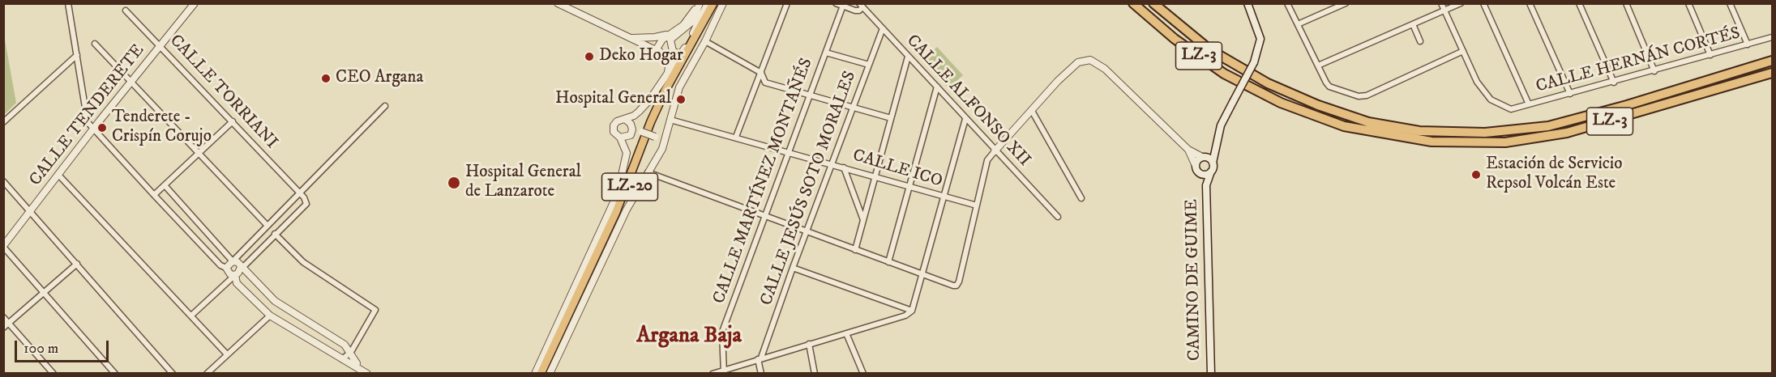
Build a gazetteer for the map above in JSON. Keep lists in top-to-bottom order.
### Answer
{
  "streets": {
    "highway": ["LZ-3"],
    "main road": ["LZ-20", "CAMINO DE GUIME"],
    "street": [
      "CALLE HERNÁN CORTÉS",
      "CALLE TORRIANI",
      "CALLE ALFONSO XII",
      "CALLE TENDERETE",
      "CALLE ICO",
      "CALLE MARTÍNEZ MONTAÑÉS",
      "CALLE JESÚS SOTO MORALES"
    ]
  },
  "crossings": [
    ["CALLE TORRIANI", "CALLE TENDERETE"],
    ["CALLE ALFONSO XII", "CALLE JESÚS SOTO MORALES"],
    ["CALLE ICO", "CALLE MARTÍNEZ MONTAÑÉS"],
    ["CALLE ICO", "CALLE JESÚS SOTO MORALES"]
  ],
  "districts": ["Argana Baja"],
  "places": [
    "Deko Hogar",
    "CEO Argana",
    "Hospital General",
    "Tenderete - Crispín Corujo",
    "Estación de Servicio Repsol Volcán Este",
    "Hospital General de Lanzarote"
  ],
  "scale_bar": "100 m"
}
